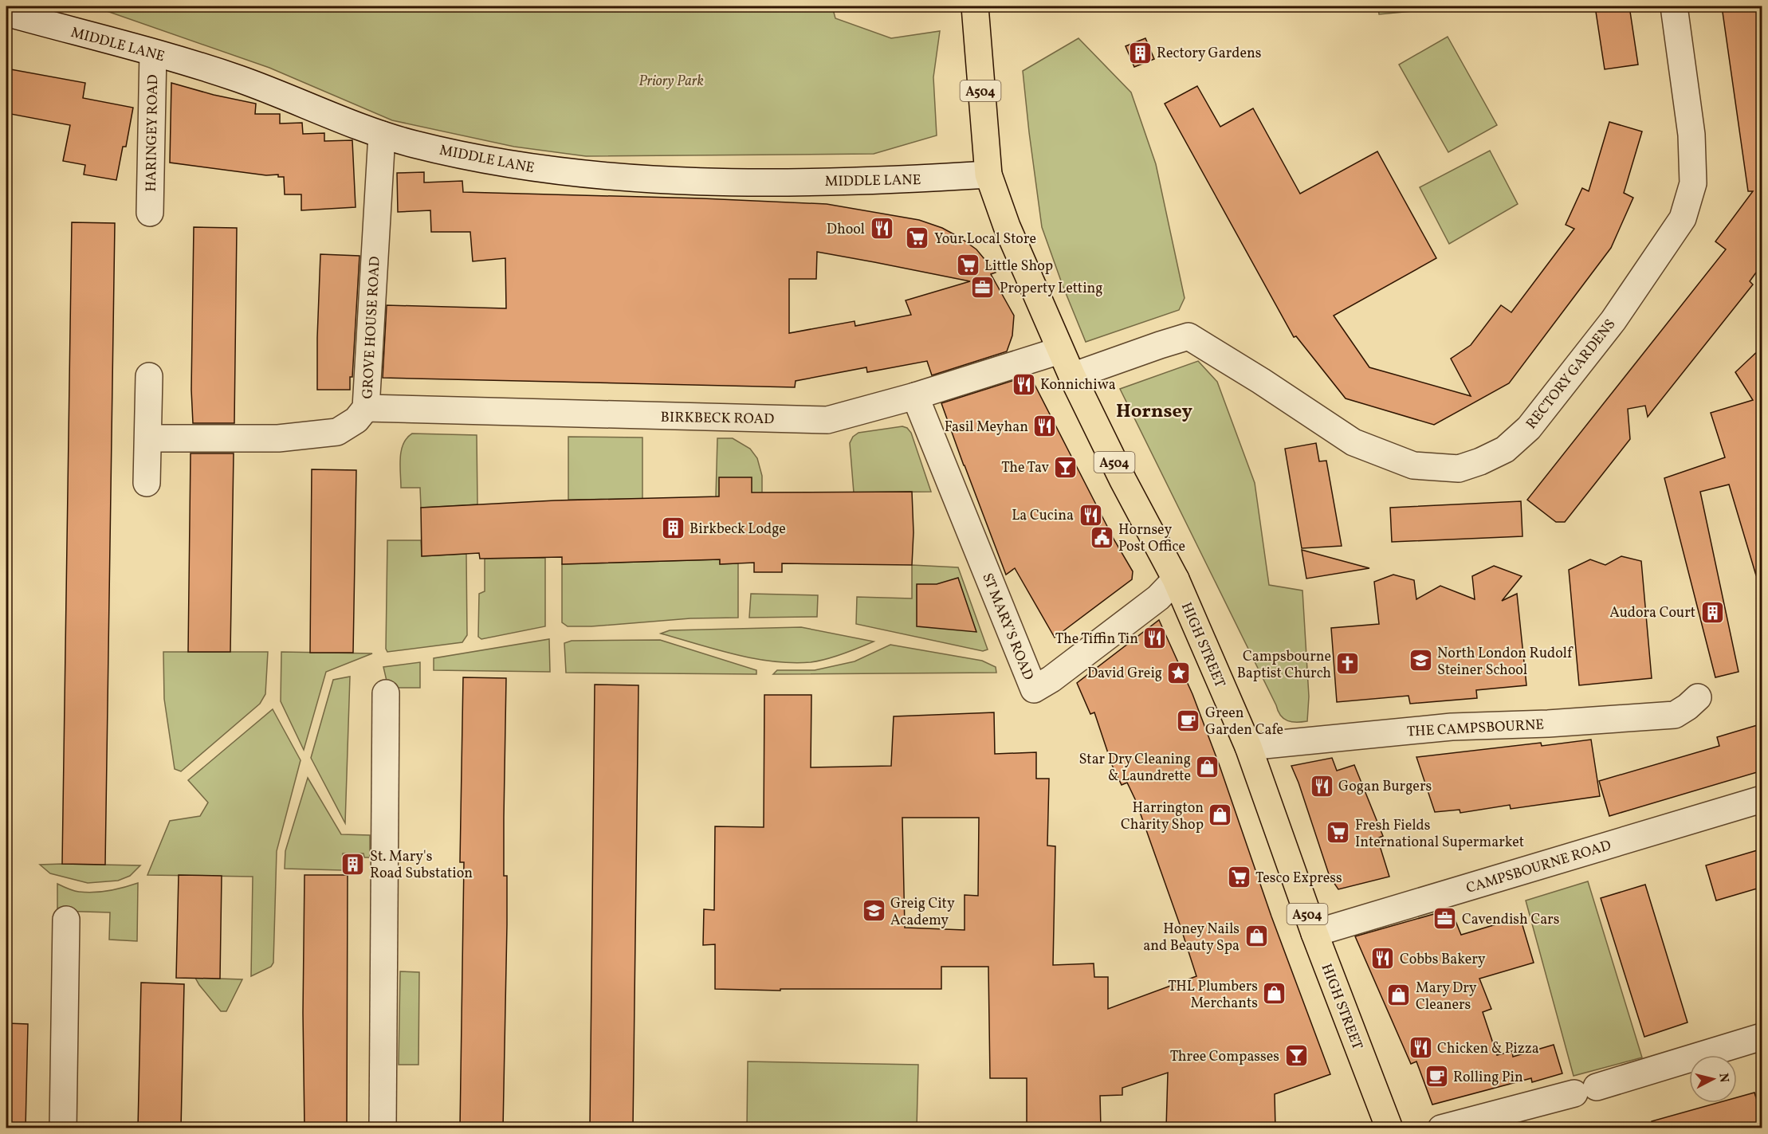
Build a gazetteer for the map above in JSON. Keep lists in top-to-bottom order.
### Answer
{
  "streets": {
    "main road": ["A504", "HIGH STREET"],
    "street": [
      "MIDDLE LANE",
      "HARINGEY ROAD",
      "GROVE HOUSE ROAD",
      "RECTORY GARDENS",
      "BIRKBECK ROAD",
      "ST MARY'S ROAD",
      "THE CAMPSBOURNE",
      "CAMPSBOURNE ROAD"
    ]
  },
  "crossings": [
    ["MIDDLE LANE", "A504"],
    ["MIDDLE LANE", "HARINGEY ROAD"],
    ["MIDDLE LANE", "GROVE HOUSE ROAD"],
    ["MIDDLE LANE", "HIGH STREET"],
    ["A504", "HIGH STREET"],
    ["GROVE HOUSE ROAD", "BIRKBECK ROAD"],
    ["RECTORY GARDENS", "HIGH STREET"],
    ["BIRKBECK ROAD", "ST MARY'S ROAD"],
    ["BIRKBECK ROAD", "HIGH STREET"],
    ["ST MARY'S ROAD", "HIGH STREET"],
    ["HIGH STREET", "THE CAMPSBOURNE"],
    ["HIGH STREET", "CAMPSBOURNE ROAD"]
  ],
  "districts": ["Hornsey"],
  "parks": ["Priory Park"],
  "places": {
    "building": [
      "Rectory Gardens",
      "Birkbeck Lodge",
      "Audora Court",
      "St. Mary's Road Substation"
    ],
    "restaurant": [
      "Dhool",
      "Konnichiwa",
      "Fasil Meyhan",
      "La Cucina",
      "The Tiffin Tin",
      "Gogan Burgers",
      "Cobbs Bakery",
      "Chicken & Pizza"
    ],
    "supermarket": [
      "Your Local Store",
      "Little Shop",
      "Fresh Fields International Supermarket",
      "Tesco Express"
    ],
    "office": ["Property Letting", "Cavendish Cars"],
    "bar": ["The Tav", "Three Compasses"],
    "public building": ["Hornsey Post Office"],
    "school or university": ["North London Rudolf Steiner School", "Greig City Academy"],
    "church": ["Campsbourne Baptist Church"],
    "place": ["David Greig"],
    "cafe": ["Green Garden Cafe", "Rolling Pin"],
    "shop": [
      "Star Dry Cleaning & Laundrette",
      "Harrington Charity Shop",
      "Honey Nails and Beauty Spa",
      "THL Plumbers Merchants",
      "Mary Dry Cleaners"
    ]
  },
  "north": "right"
}
